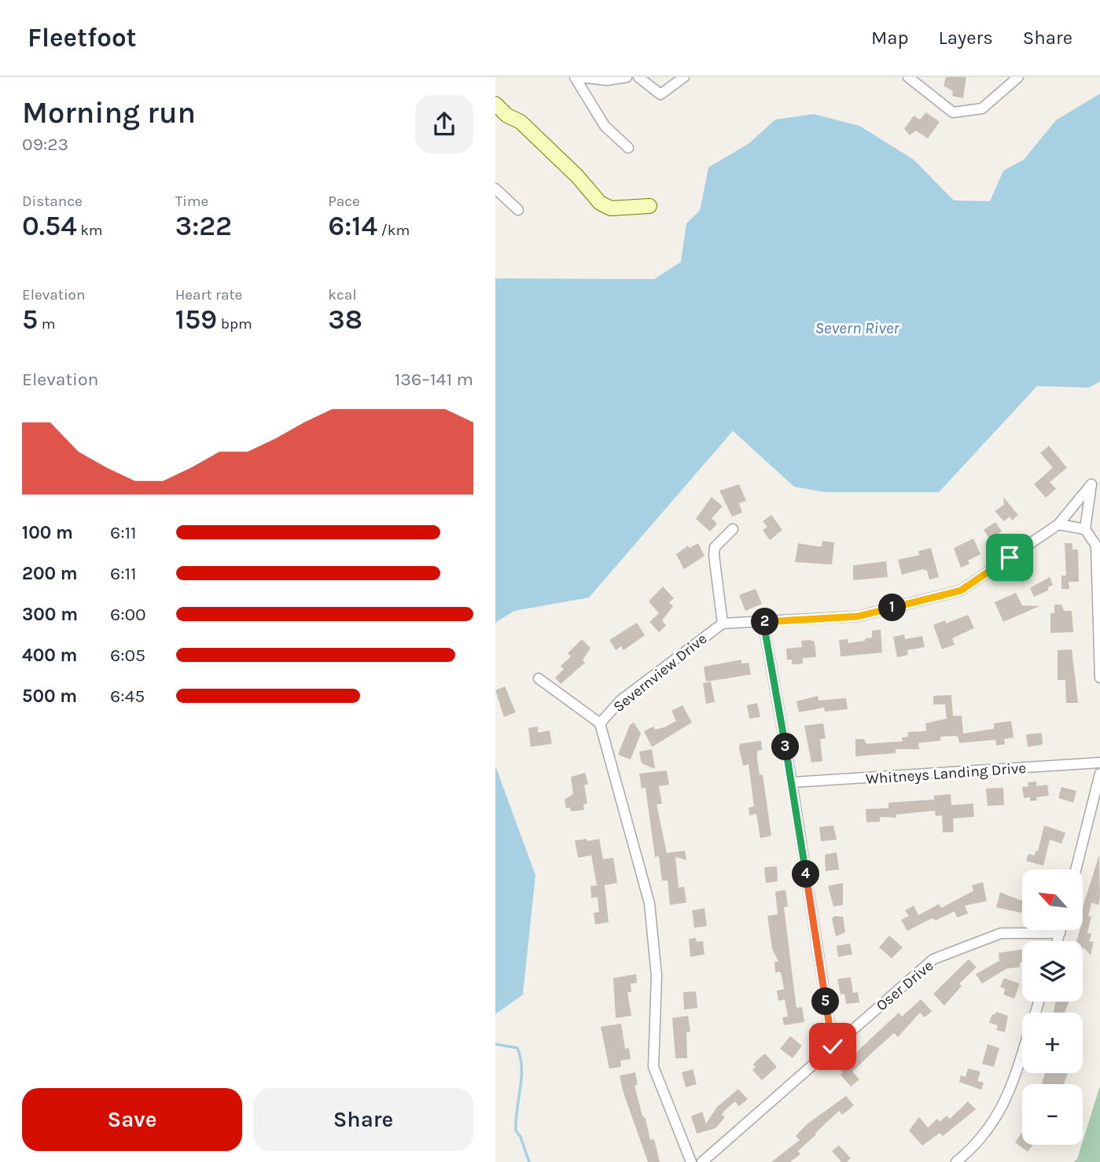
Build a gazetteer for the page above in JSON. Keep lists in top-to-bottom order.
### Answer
{
  "streets": {
    "street": ["Severnview Drive", "Whitneys Landing Drive", "Oser Drive"]
  },
  "water": ["Severn River"],
  "north": "top left",
  "page": {
    "header": "Fleetfoot",
    "nav": ["Map", "Layers", "Share"],
    "heading": ["Morning run", "09:23"],
    "stats": [
      ["Distance", "0.54 km"],
      ["Time", "3:22"],
      ["Pace", "6:14 /km"],
      ["Elevation", "5 m"],
      ["Heart rate", "159 bpm"],
      ["kcal", "38"]
    ],
    "chart": ["Elevation", "136–141 m"],
    "list": [
      {
        "name": "100 m",
        "note": "6:11"
      },
      {
        "name": "200 m",
        "note": "6:11"
      },
      {
        "name": "300 m",
        "note": "6:00"
      },
      {
        "name": "400 m",
        "note": "6:05"
      },
      {
        "name": "500 m",
        "note": "6:45"
      }
    ],
    "pins": [
      "1",
      "2",
      "3",
      "4",
      "5"
    ],
    "map_buttons": ["+", "−"],
    "buttons": ["Save", "Share"]
  }
}
